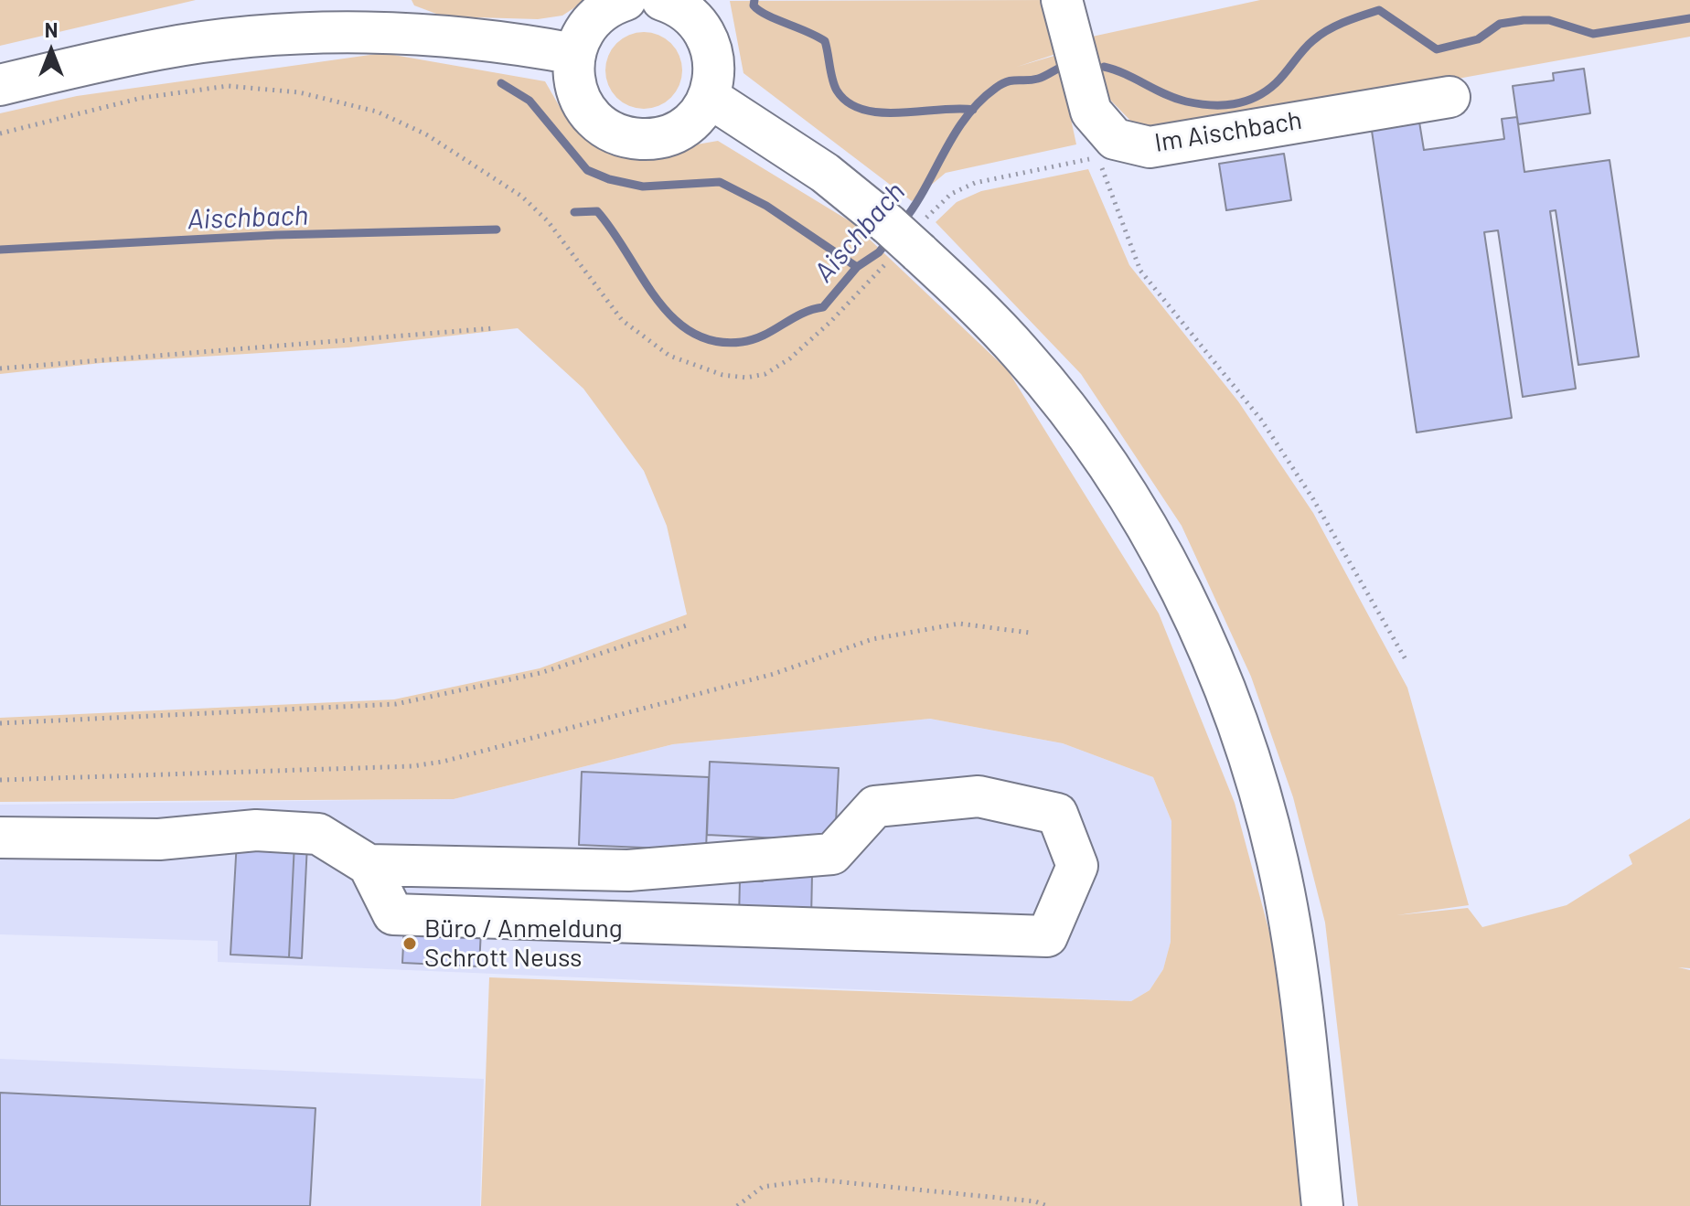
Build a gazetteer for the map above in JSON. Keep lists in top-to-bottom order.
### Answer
{
  "streets": {
    "main road": ["Im Aischbach"]
  },
  "water": ["Aischbach"],
  "places": ["Büro / Anmeldung Schrott Neuss"],
  "north": "top"
}
